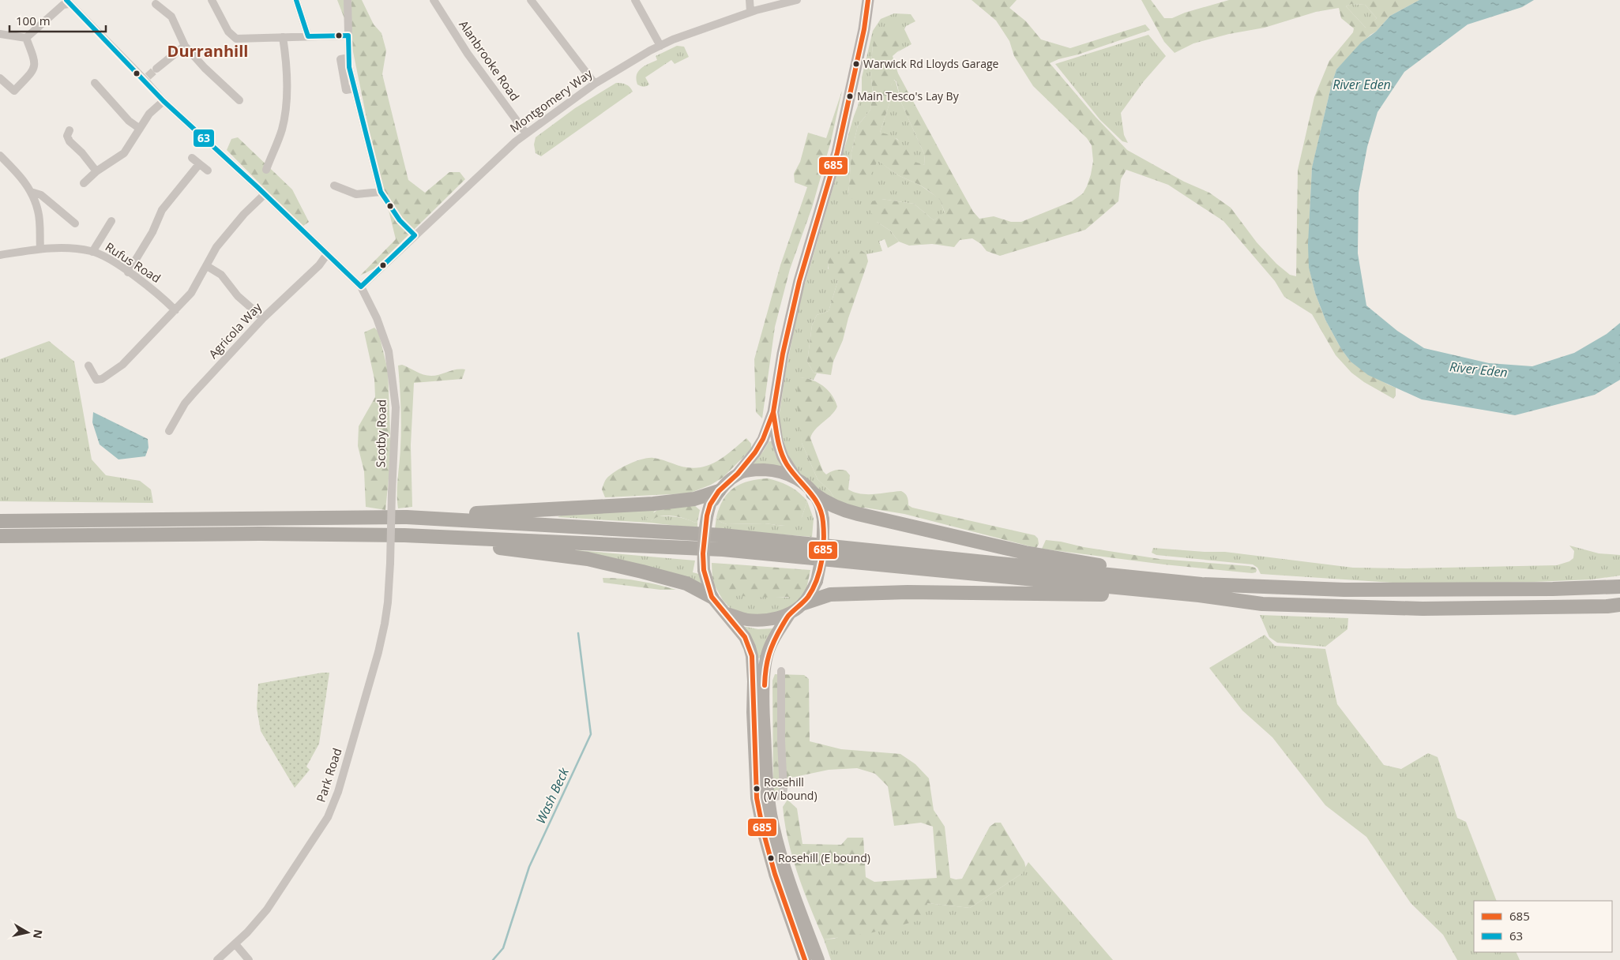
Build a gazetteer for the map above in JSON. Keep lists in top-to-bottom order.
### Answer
{
  "streets": {
    "street": [
      "Alanbrooke Road",
      "Montgomery Way",
      "Rufus Road",
      "Agricola Way",
      "Scotby Road",
      "Park Road"
    ]
  },
  "crossings": [
    ["Alanbrooke Road", "Montgomery Way"],
    ["Montgomery Way", "Scotby Road"],
    ["Agricola Way", "Scotby Road"],
    ["Scotby Road", "Park Road"]
  ],
  "districts": ["Durranhill"],
  "water": ["River Eden", "Wash Beck"],
  "places": [
    "Warwick Rd Lloyds Garage",
    "Main Tesco's Lay By",
    "Rosehill (W bound)",
    "Rosehill (E bound)"
  ],
  "lines": ["transit line 685", "transit line 63"],
  "legend": ["685", "63"],
  "scale_bar": "100 m",
  "north": "right"
}
